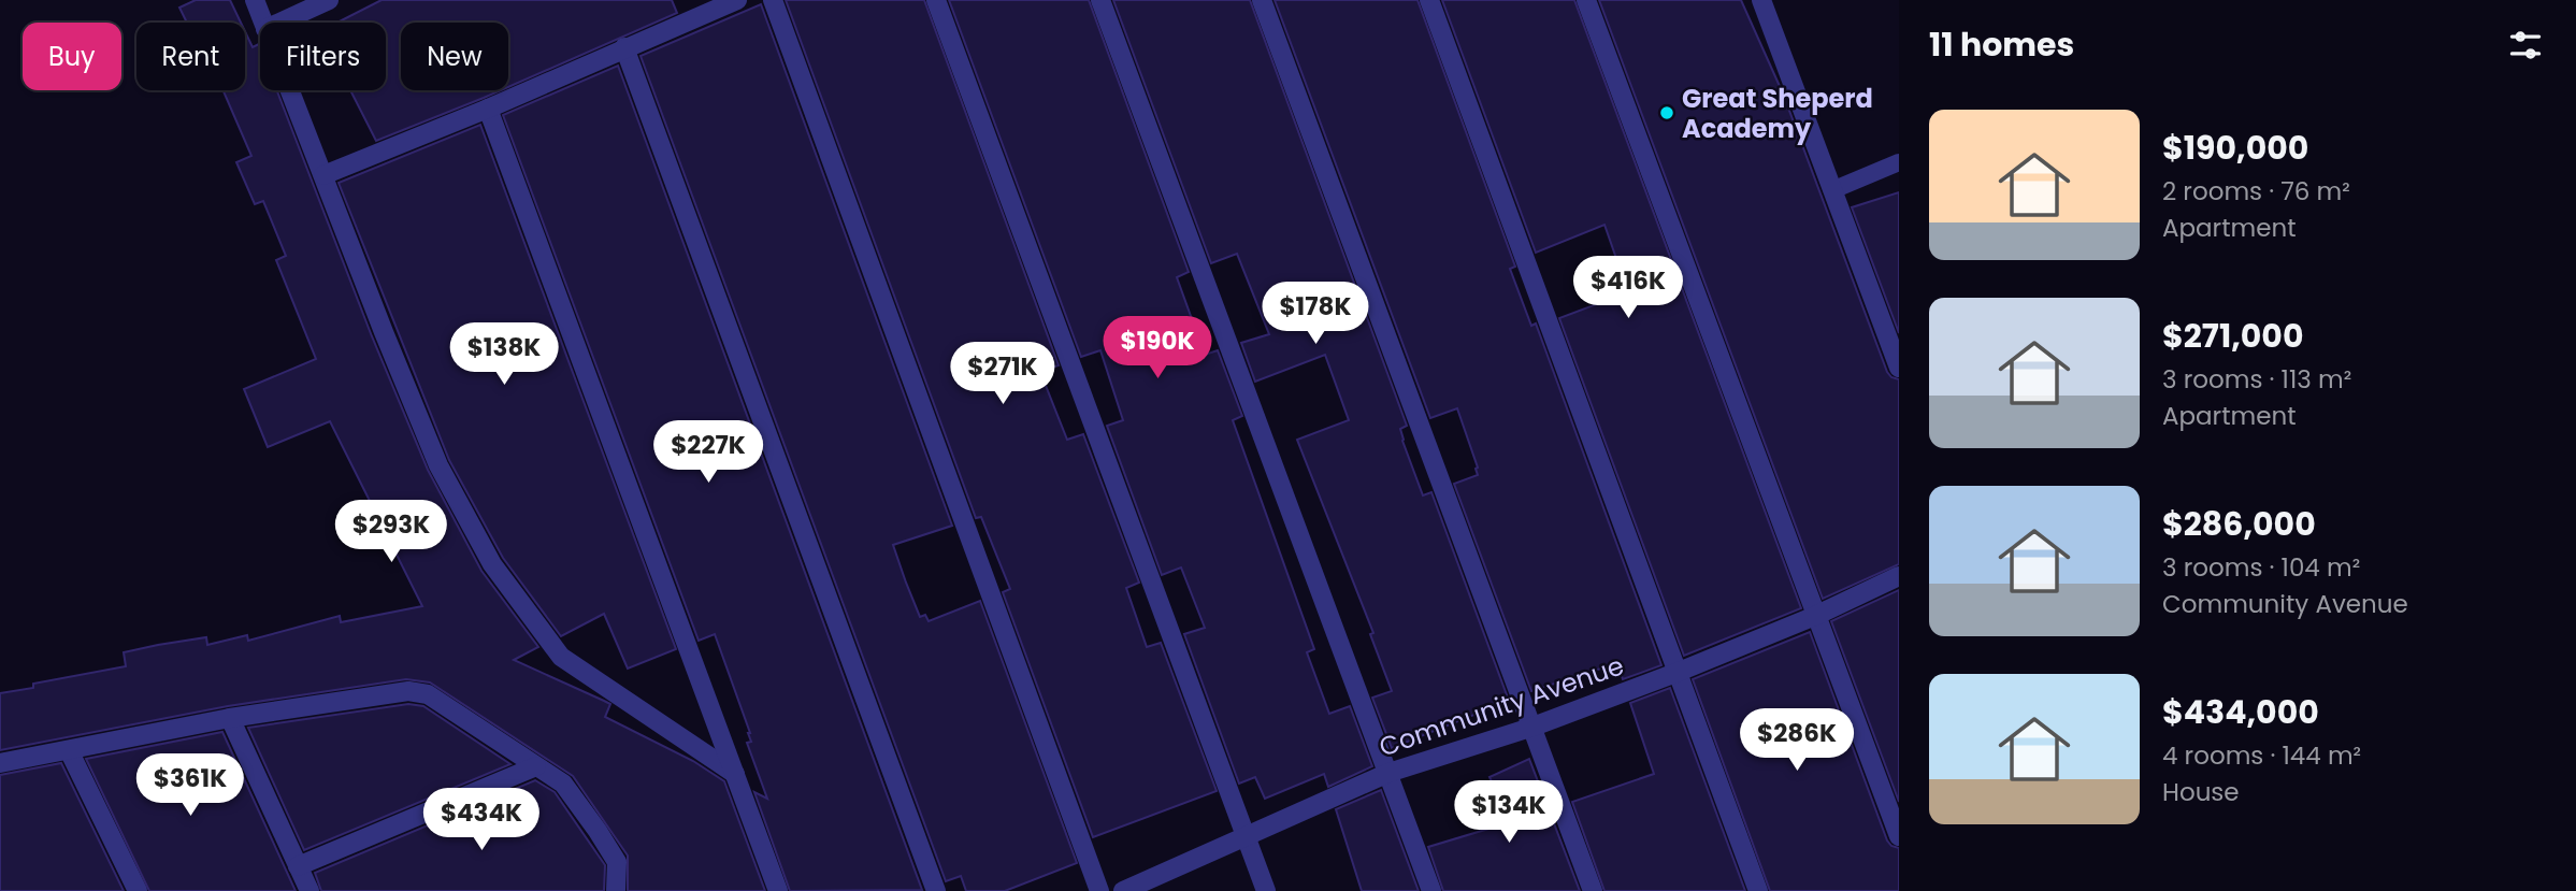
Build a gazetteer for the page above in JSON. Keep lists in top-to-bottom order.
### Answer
{
  "streets": {
    "street": ["Community Avenue"]
  },
  "places": ["Great Sheperd Academy"],
  "page": {
    "heading": "11 homes",
    "chip": [
      "Buy",
      "Rent",
      "Filters",
      "New"
    ],
    "list": [
      {
        "name": "$190,000",
        "note": "2 rooms · 76 m² · Apartment"
      },
      {
        "name": "$271,000",
        "note": "3 rooms · 113 m² · Apartment"
      },
      {
        "name": "$286,000",
        "note": "3 rooms · 104 m² · Community Avenue"
      },
      {
        "name": "$434,000",
        "note": "4 rooms · 144 m² · House"
      }
    ],
    "price": [
      "$416K",
      "$178K",
      "$190K",
      "$138K",
      "$271K",
      "$227K",
      "$293K",
      "$286K",
      "$361K",
      "$134K",
      "$434K"
    ]
  }
}
